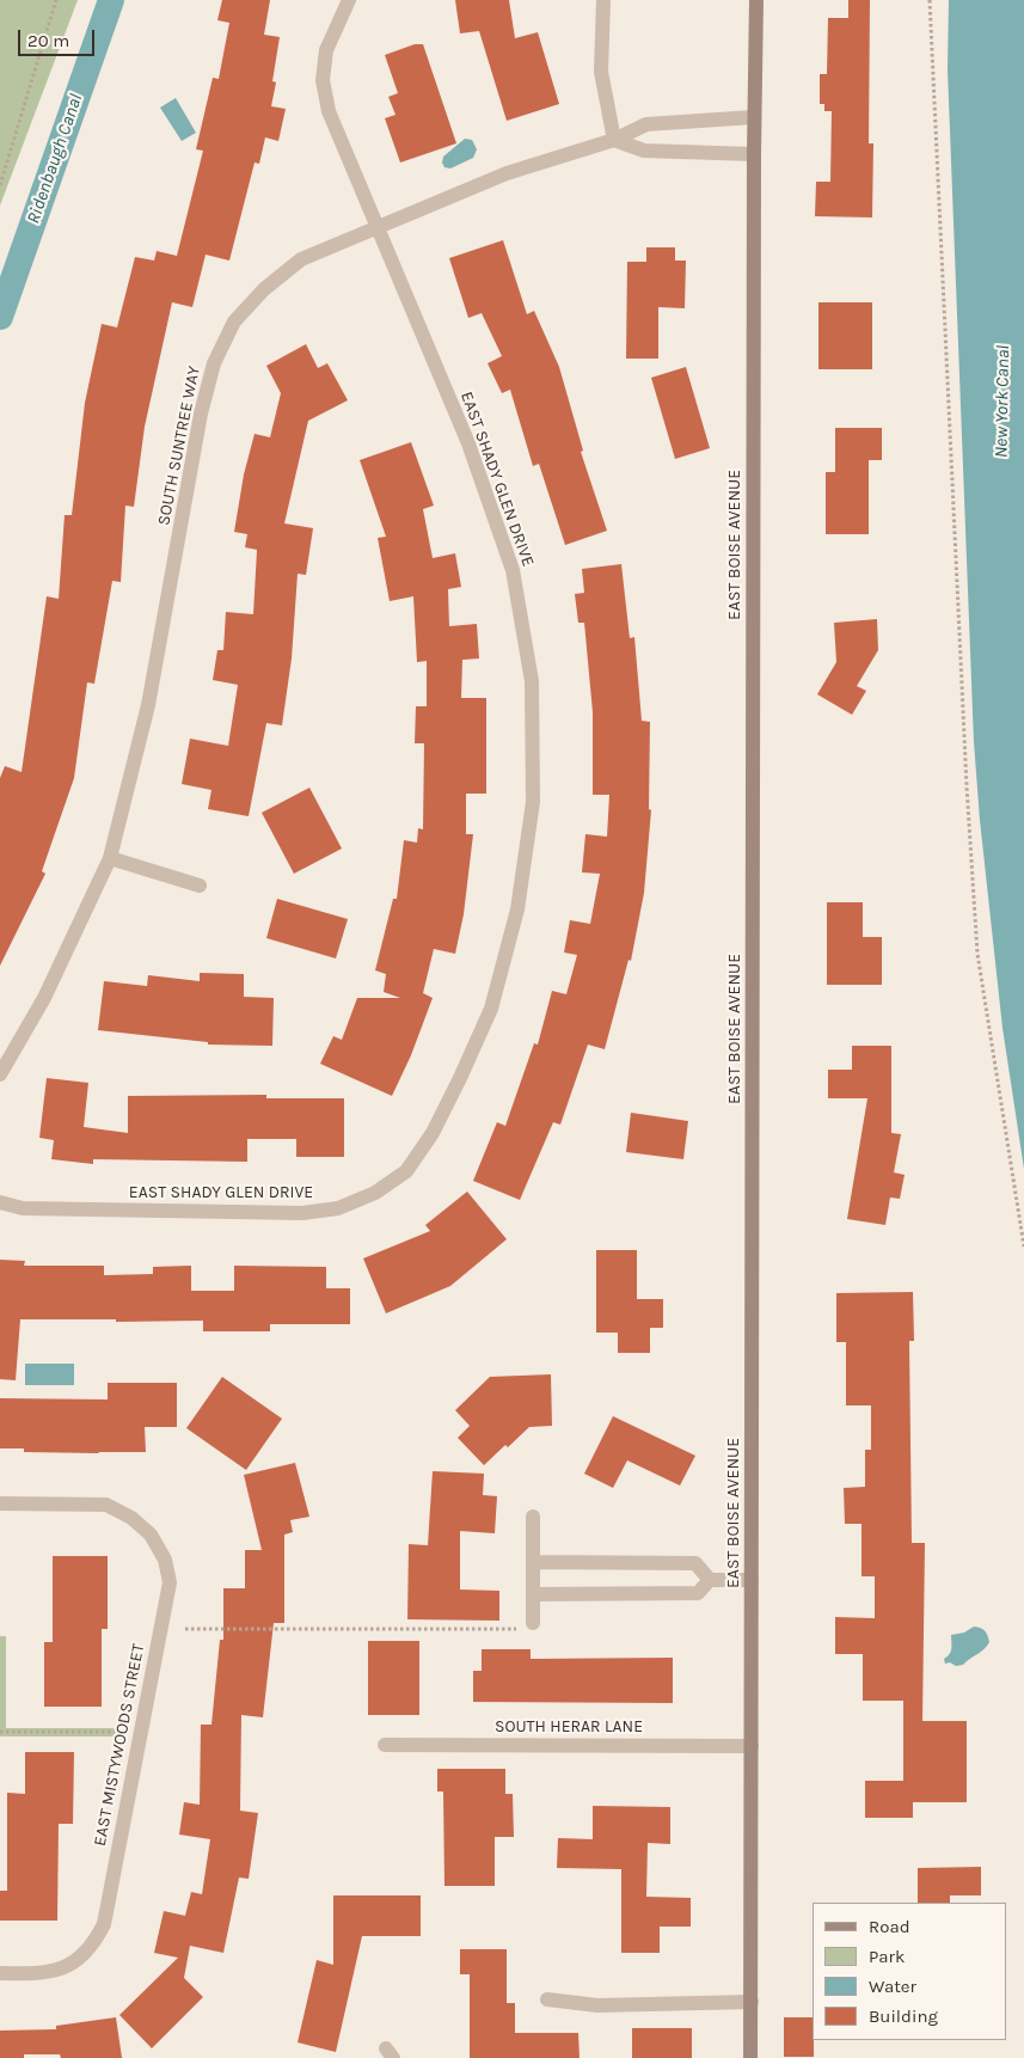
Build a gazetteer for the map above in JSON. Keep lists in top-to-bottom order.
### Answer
{
  "streets": {
    "street": [
      "SOUTH SUNTREE WAY",
      "EAST SHADY GLEN DRIVE",
      "EAST BOISE AVENUE",
      "SOUTH HERAR LANE",
      "EAST MISTYWOODS STREET"
    ]
  },
  "crossings": [
    ["SOUTH SUNTREE WAY", "EAST SHADY GLEN DRIVE"],
    ["SOUTH SUNTREE WAY", "EAST BOISE AVENUE"],
    ["EAST BOISE AVENUE", "SOUTH HERAR LANE"]
  ],
  "water": ["Ridenbaugh Canal", "New York Canal"],
  "legend": [
    "Road",
    "Park",
    "Water",
    "Building"
  ],
  "scale_bar": "20 m"
}
